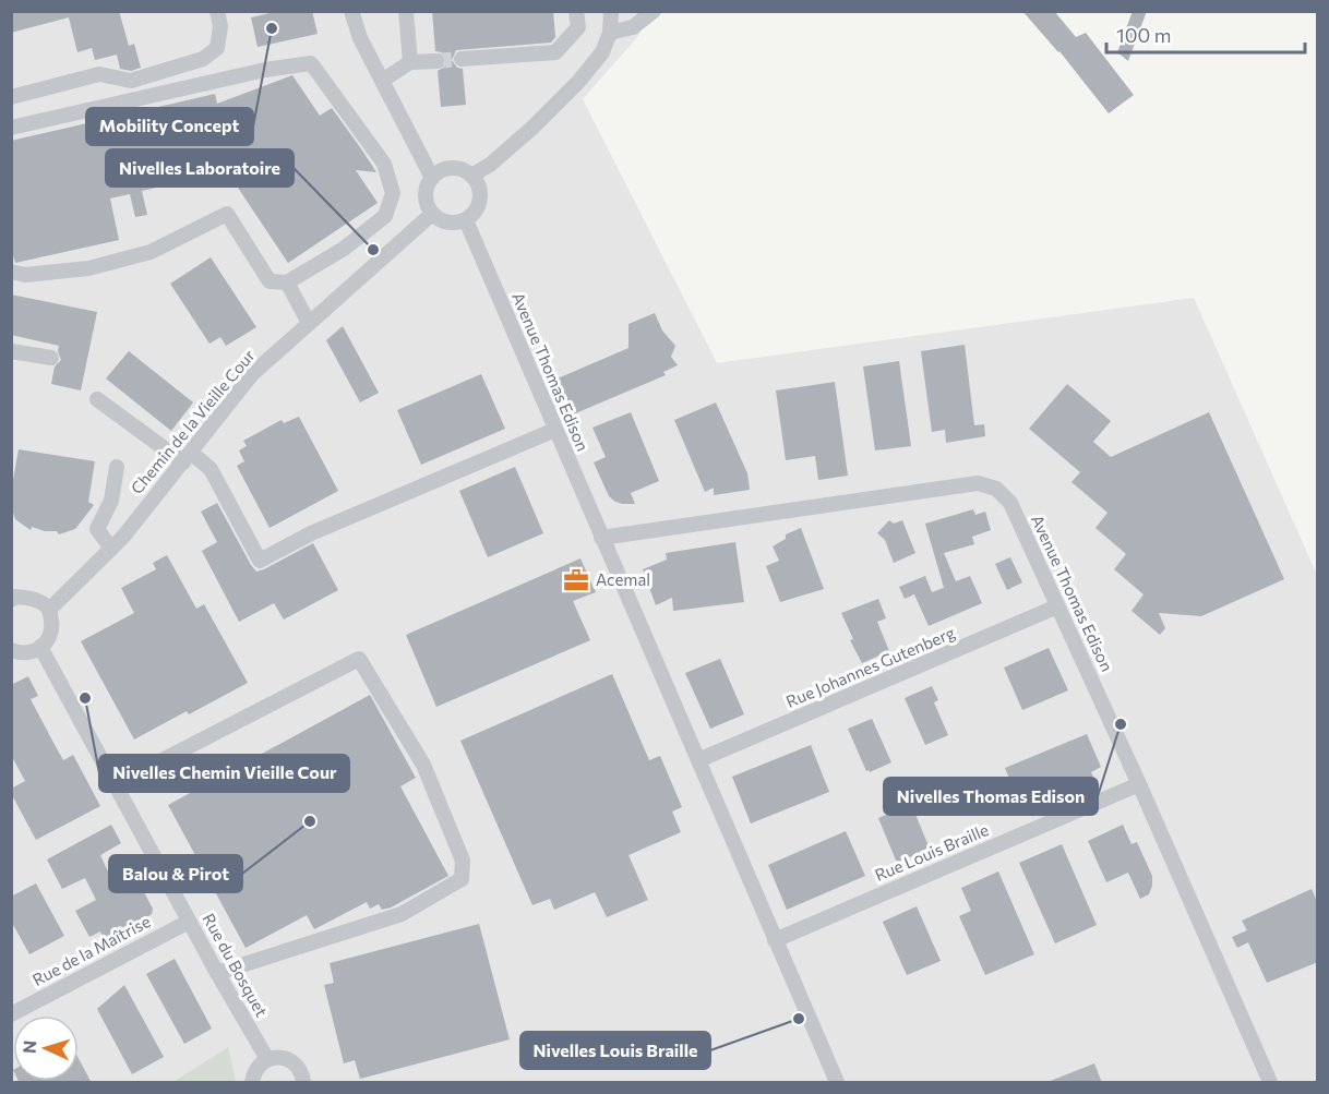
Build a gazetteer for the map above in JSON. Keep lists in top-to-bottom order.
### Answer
{
  "streets": {
    "street": [
      "Avenue Thomas Edison",
      "Chemin de la Vieille Cour",
      "Rue Johannes Gutenberg",
      "Rue Louis Braille",
      "Rue de la Maîtrise",
      "Rue du Bosquet"
    ]
  },
  "crossings": [
    ["Avenue Thomas Edison", "Chemin de la Vieille Cour"],
    ["Avenue Thomas Edison", "Rue Johannes Gutenberg"],
    ["Avenue Thomas Edison", "Rue Louis Braille"],
    ["Rue de la Maîtrise", "Rue du Bosquet"]
  ],
  "places": {
    "other": [
      "Mobility Concept",
      "Nivelles Laboratoire",
      "Nivelles Chemin Vieille Cour",
      "Nivelles Thomas Edison",
      "Balou & Pirot",
      "Nivelles Louis Braille"
    ],
    "office": ["Acemal"]
  },
  "scale_bar": "100 m",
  "north": "left"
}
